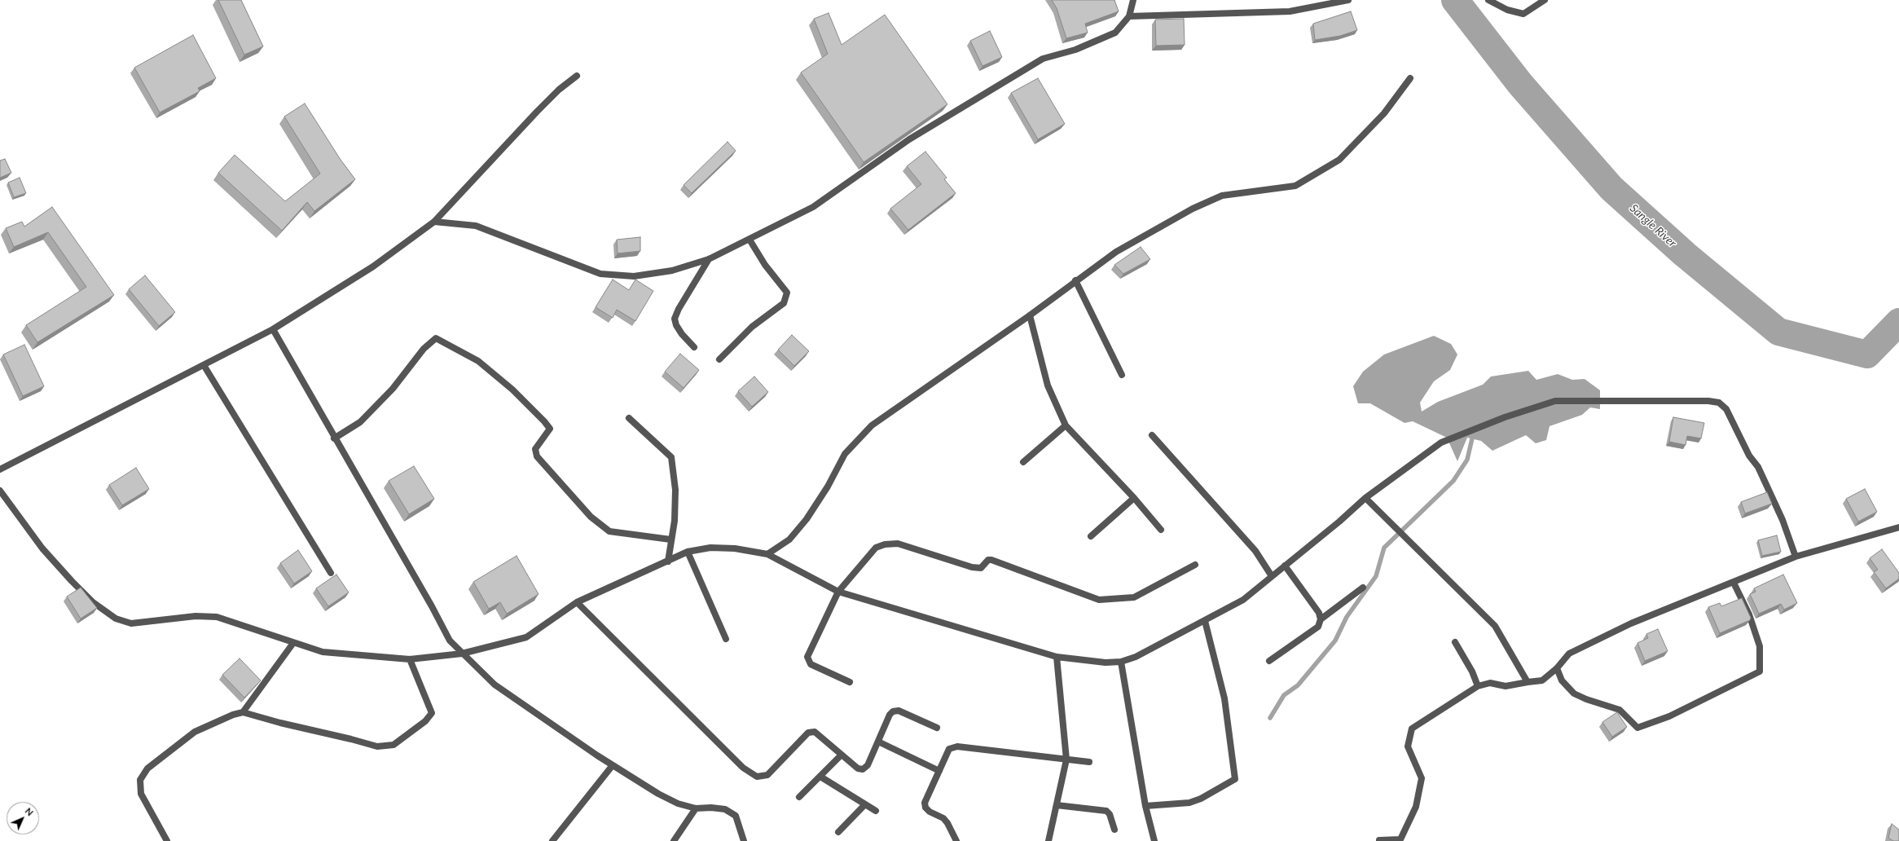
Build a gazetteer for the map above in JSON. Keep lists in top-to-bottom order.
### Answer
{
  "water": ["Sangle River"],
  "north": "top right"
}
